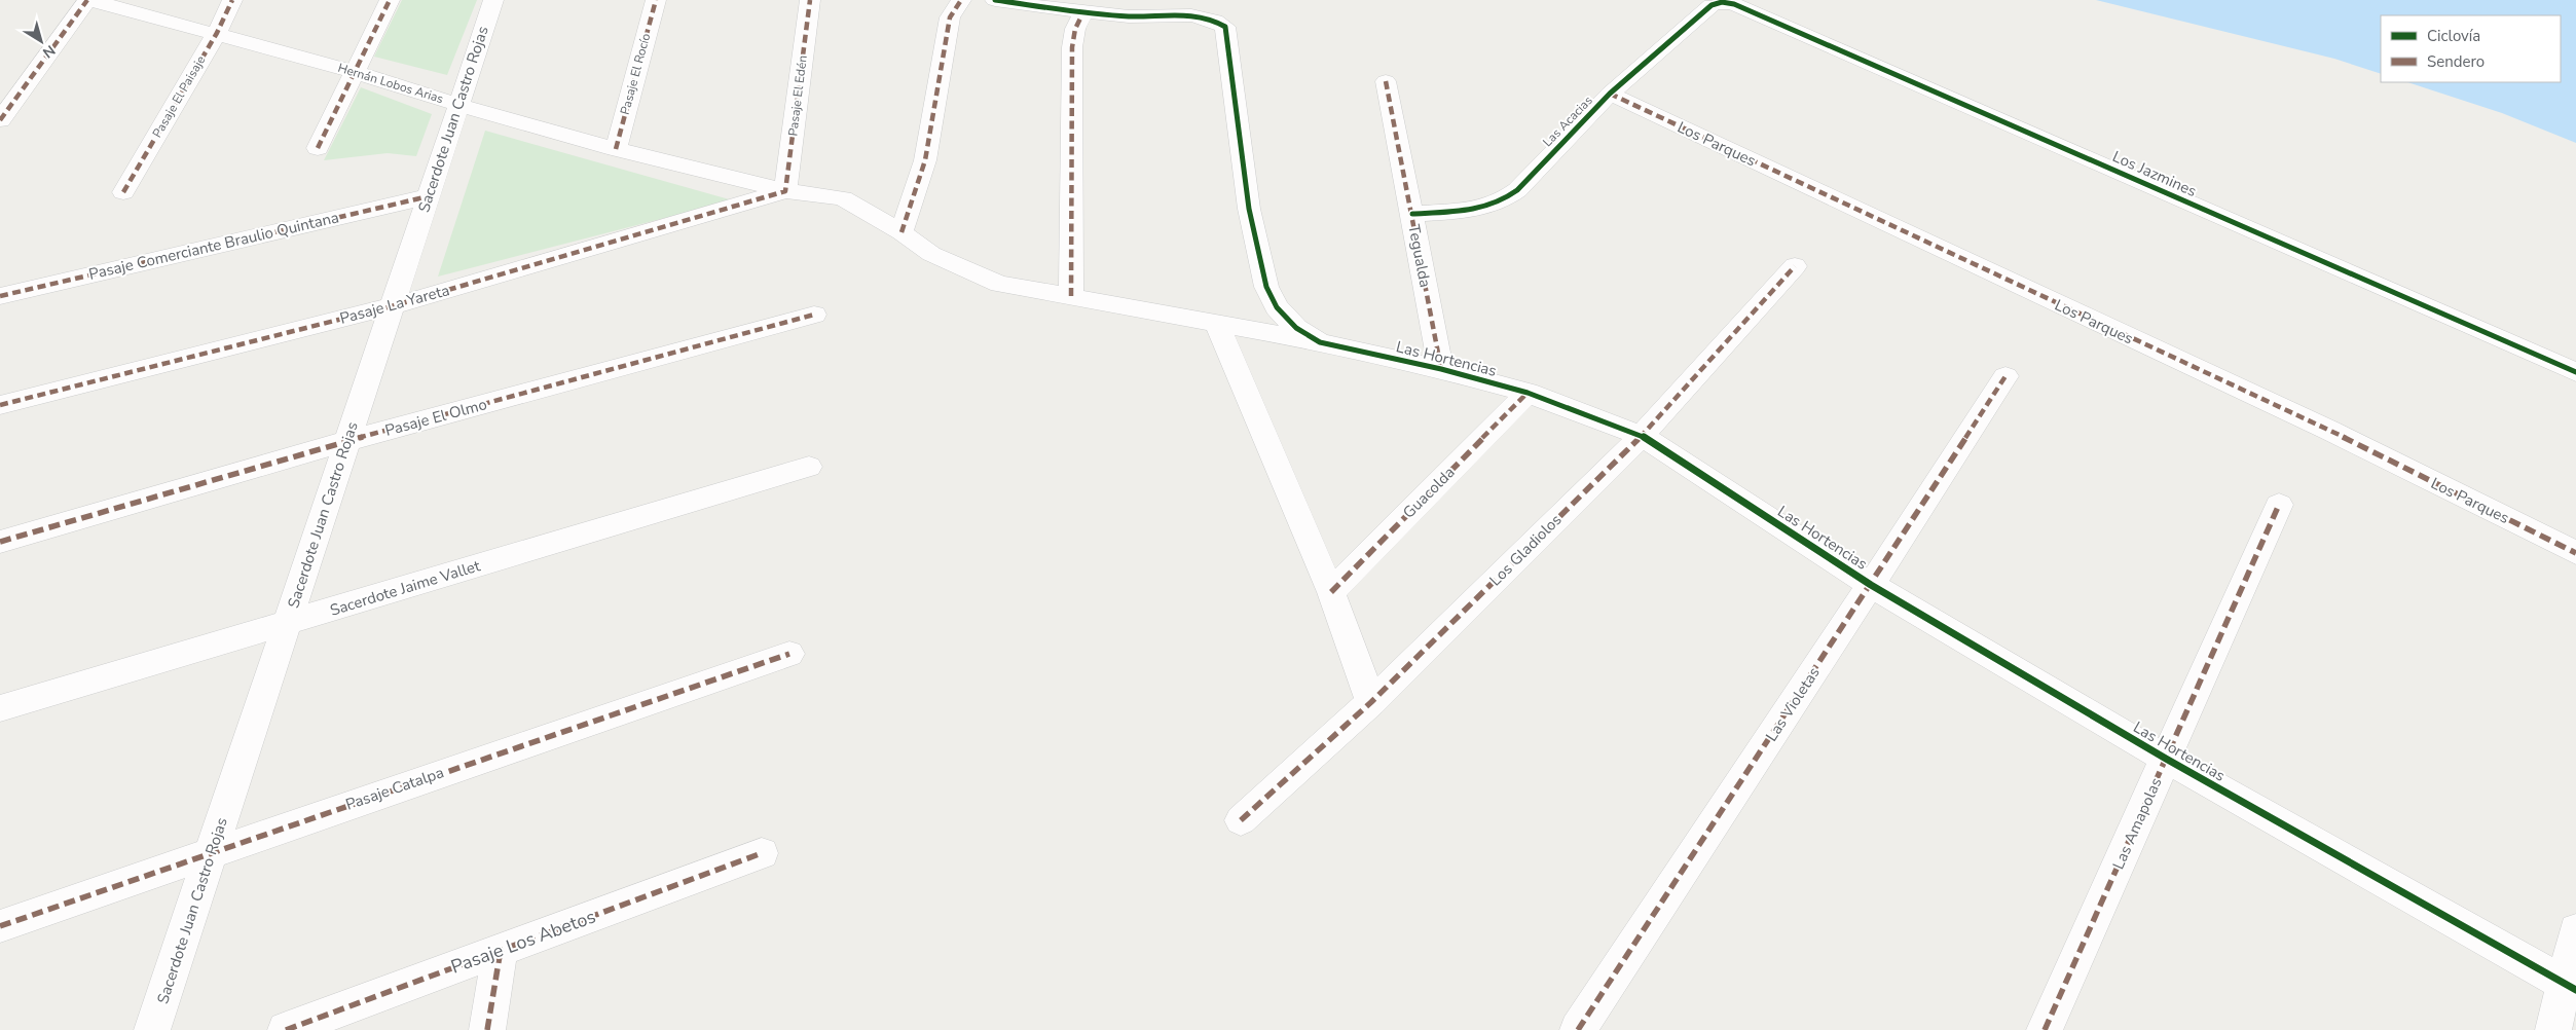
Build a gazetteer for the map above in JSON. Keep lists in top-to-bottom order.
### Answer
{
  "streets": {
    "street": [
      "Pasaje El Rocío",
      "Hernán Lobos Arias",
      "Pasaje El Edén",
      "Pasaje El Paisaje",
      "Sacerdote Juan Castro Rojas",
      "Las Acacias",
      "Los Parques",
      "Los Jazmines",
      "Pasaje Comerciante Braulio Quintana",
      "Tegualda",
      "Pasaje La Yareta",
      "Las Hortencias",
      "Pasaje El Olmo",
      "Guacolda",
      "Los Gladiolos",
      "Sacerdote Jaime Vallet",
      "Las Violetas",
      "Pasaje Catalpa",
      "Las Amapolas",
      "Pasaje Los Abetos"
    ]
  },
  "crossings": [
    ["Pasaje El Rocío", "Hernán Lobos Arias"],
    ["Hernán Lobos Arias", "Pasaje El Edén"],
    ["Hernán Lobos Arias", "Pasaje El Paisaje"],
    ["Hernán Lobos Arias", "Sacerdote Juan Castro Rojas"],
    ["Hernán Lobos Arias", "Pasaje La Yareta"],
    ["Hernán Lobos Arias", "Las Hortencias"],
    ["Pasaje El Edén", "Pasaje La Yareta"],
    ["Sacerdote Juan Castro Rojas", "Pasaje Comerciante Braulio Quintana"],
    ["Sacerdote Juan Castro Rojas", "Pasaje La Yareta"],
    ["Sacerdote Juan Castro Rojas", "Pasaje El Olmo"],
    ["Sacerdote Juan Castro Rojas", "Sacerdote Jaime Vallet"],
    ["Sacerdote Juan Castro Rojas", "Pasaje Catalpa"],
    ["Las Acacias", "Los Parques"],
    ["Las Acacias", "Los Jazmines"],
    ["Las Acacias", "Tegualda"],
    ["Tegualda", "Las Hortencias"],
    ["Las Hortencias", "Guacolda"],
    ["Las Hortencias", "Los Gladiolos"],
    ["Las Hortencias", "Las Violetas"],
    ["Las Hortencias", "Las Amapolas"]
  ],
  "legend": ["Ciclovía", "Sendero"],
  "north": "bottom right"
}
